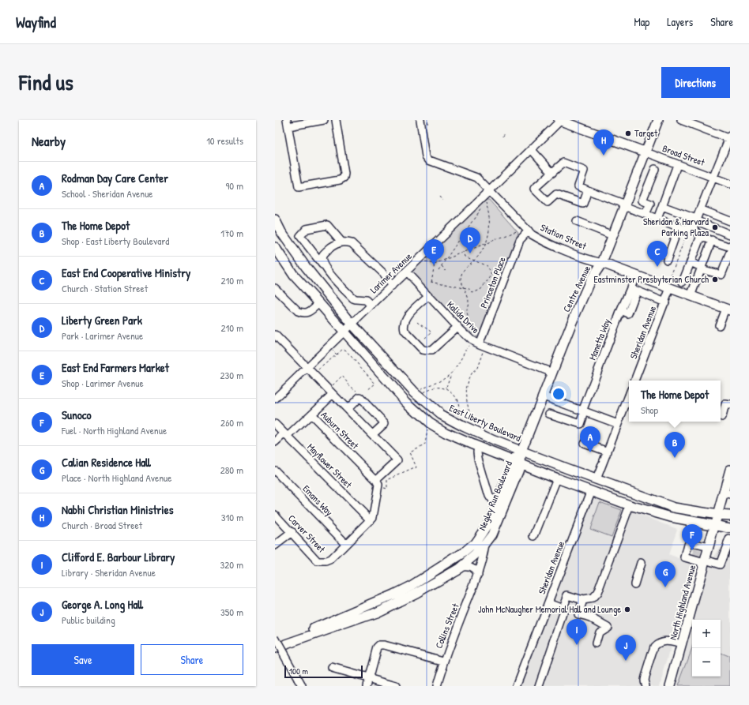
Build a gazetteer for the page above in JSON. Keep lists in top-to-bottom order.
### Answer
{
  "streets": {
    "main road": [
      "Broad Street",
      "Station Street",
      "Centre Avenue",
      "East Liberty Boulevard",
      "Negley Run Boulevard",
      "North Highland Avenue"
    ],
    "street": [
      "Larimer Avenue",
      "Princeton Place",
      "Kalida Drive",
      "Sheridan Avenue",
      "Manetta Way",
      "Auburn Street",
      "Mayflower Street",
      "Emans Way",
      "Carver Street",
      "Collins Street"
    ]
  },
  "crossings": [
    ["Broad Street", "Larimer Avenue"],
    ["Broad Street", "Centre Avenue"],
    ["Station Street", "Larimer Avenue"],
    ["Station Street", "Princeton Place"],
    ["Station Street", "Centre Avenue"],
    ["Station Street", "Sheridan Avenue"],
    ["Station Street", "Manetta Way"],
    ["Larimer Avenue", "Kalida Drive"],
    ["Larimer Avenue", "East Liberty Boulevard"],
    ["Princeton Place", "Kalida Drive"],
    ["Centre Avenue", "Kalida Drive"],
    ["Centre Avenue", "East Liberty Boulevard"],
    ["Centre Avenue", "Negley Run Boulevard"],
    ["East Liberty Boulevard", "Negley Run Boulevard"],
    ["East Liberty Boulevard", "North Highland Avenue"],
    ["Negley Run Boulevard", "Collins Street"],
    ["Emans Way", "Carver Street"]
  ],
  "places": [
    "Target",
    "Sheridan & Harvard Parking Plaza",
    "Eastminster Presbyterian Church",
    "John McNaugher Memorial Hall and Lounge"
  ],
  "scale_bar": "100 m",
  "page": {
    "header": "Wayfind",
    "nav": ["Map", "Layers", "Share"],
    "title": "Find us",
    "buttons": [
      "Directions",
      ["Save", "Share"]
    ],
    "heading": ["Nearby", "10 results"],
    "pins": [
      "H",
      "D",
      "E",
      "C",
      "A",
      "B",
      "F",
      "G",
      "I",
      "J"
    ],
    "list": [
      {
        "mark": "A",
        "name": "Rodman Day Care Center",
        "note": "School · Sheridan Avenue",
        "value": "90 m"
      },
      {
        "mark": "B",
        "name": "The Home Depot",
        "note": "Shop · East Liberty Boulevard",
        "value": "170 m"
      },
      {
        "mark": "C",
        "name": "East End Cooperative Ministry",
        "note": "Church · Station Street",
        "value": "210 m"
      },
      {
        "mark": "D",
        "name": "Liberty Green Park",
        "note": "Park · Larimer Avenue",
        "value": "210 m"
      },
      {
        "mark": "E",
        "name": "East End Farmers Market",
        "note": "Shop · Larimer Avenue",
        "value": "230 m"
      },
      {
        "mark": "F",
        "name": "Sunoco",
        "note": "Fuel · North Highland Avenue",
        "value": "260 m"
      },
      {
        "mark": "G",
        "name": "Calian Residence Hall",
        "note": "Place · North Highland Avenue",
        "value": "280 m"
      },
      {
        "mark": "H",
        "name": "Nabhi Christian Ministries",
        "note": "Church · Broad Street",
        "value": "310 m"
      },
      {
        "mark": "I",
        "name": "Clifford E. Barbour Library",
        "note": "Library · Sheridan Avenue",
        "value": "320 m"
      },
      {
        "mark": "J",
        "name": "George A. Long Hall",
        "note": "Public building",
        "value": "350 m"
      }
    ],
    "popup": ["The Home Depot", "Shop"],
    "map_buttons": ["+", "−"],
    "scale": "100 m"
  }
}
